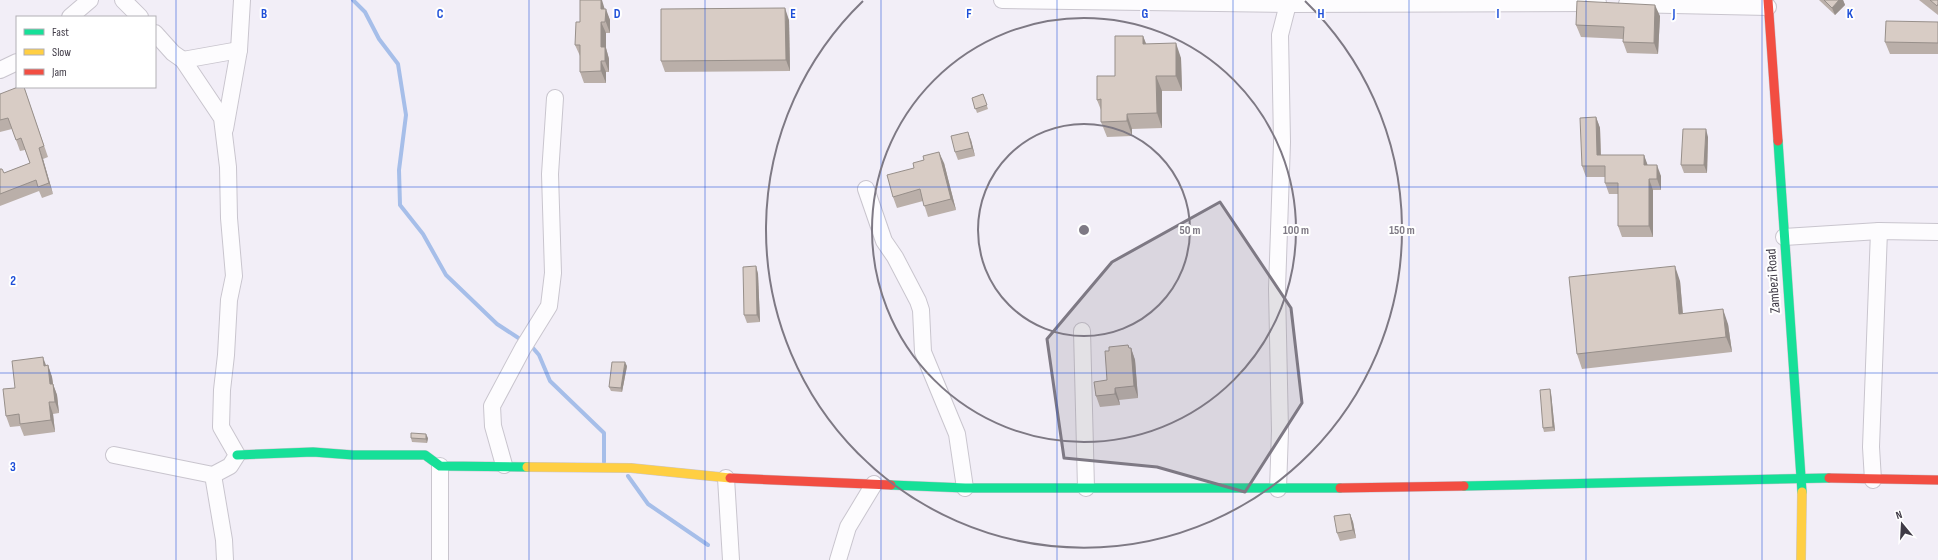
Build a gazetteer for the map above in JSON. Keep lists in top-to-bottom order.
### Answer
{
  "streets": {
    "street": ["Zambezi Road"]
  },
  "legend": ["Fast", "Slow", "Jam"],
  "north": "top",
  "grid": {
    "columns": [
      "B",
      "C",
      "D",
      "E",
      "F",
      "G",
      "H",
      "I",
      "J",
      "K"
    ],
    "rows": ["2", "3"]
  },
  "rings": ["50 m", "100 m", "150 m"]
}
